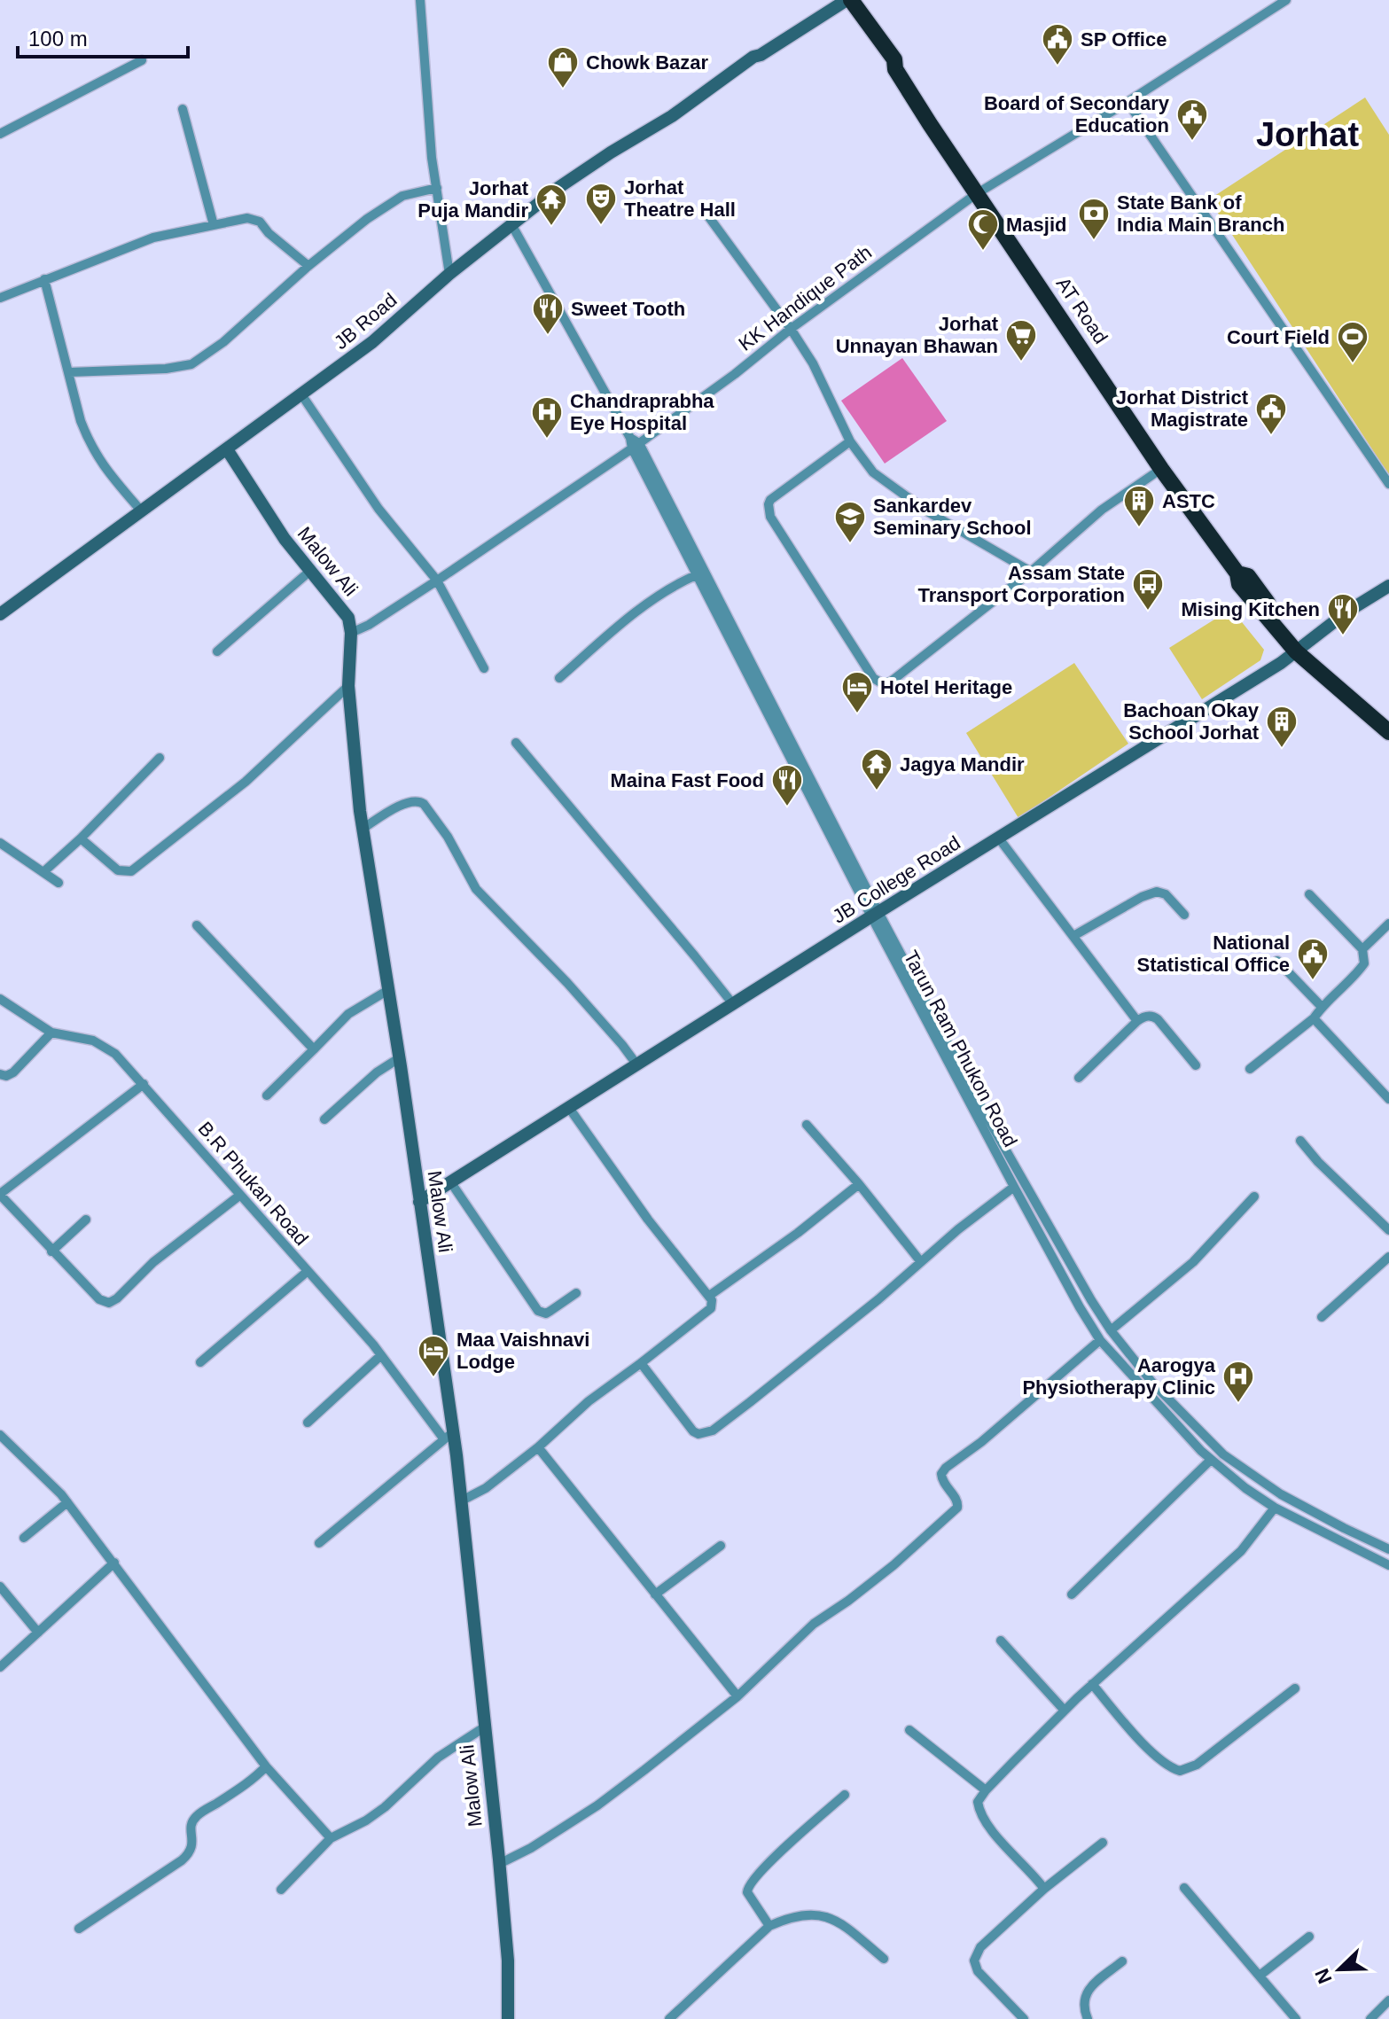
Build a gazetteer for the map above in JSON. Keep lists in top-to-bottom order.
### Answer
{
  "streets": {
    "highway": ["AT Road"],
    "street": [
      "KK Handique Path",
      "JB Road",
      "Malow Ali",
      "JB College Road",
      "Tarun Ram Phukon Road",
      "B.R Phukan Road"
    ]
  },
  "crossings": [
    ["KK Handique Path", "AT Road"],
    ["KK Handique Path", "Malow Ali"],
    ["KK Handique Path", "Tarun Ram Phukon Road"],
    ["AT Road", "JB Road"],
    ["AT Road", "JB College Road"],
    ["JB Road", "Malow Ali"],
    ["JB Road", "Tarun Ram Phukon Road"],
    ["Malow Ali", "JB College Road"],
    ["Malow Ali", "B.R Phukan Road"],
    ["JB College Road", "Tarun Ram Phukon Road"]
  ],
  "districts": ["Jorhat"],
  "places": {
    "public building": [
      "SP Office",
      "Board of Secondary Education",
      "Jorhat District Magistrate",
      "National Statistical Office"
    ],
    "shop": ["Chowk Bazar"],
    "theatre": ["Jorhat Theatre Hall"],
    "temple": ["Jorhat Puja Mandir", "Jagya Mandir"],
    "bank": ["State Bank of India Main Branch"],
    "mosque": ["Masjid"],
    "restaurant": ["Sweet Tooth", "Mising Kitchen", "Maina Fast Food"],
    "supermarket": ["Jorhat Unnayan Bhawan"],
    "sports": ["Court Field"],
    "hospital": ["Chandraprabha Eye Hospital", "Aarogya Physiotherapy Clinic"],
    "building": ["ASTC", "Bachoan Okay School Jorhat"],
    "school or university": ["Sankardev Seminary School"],
    "bus stop": ["Assam State Transport Corporation"],
    "hotel": ["Hotel Heritage", "Maa Vaishnavi Lodge"]
  },
  "scale_bar": "100 m",
  "north": "bottom left"
}
